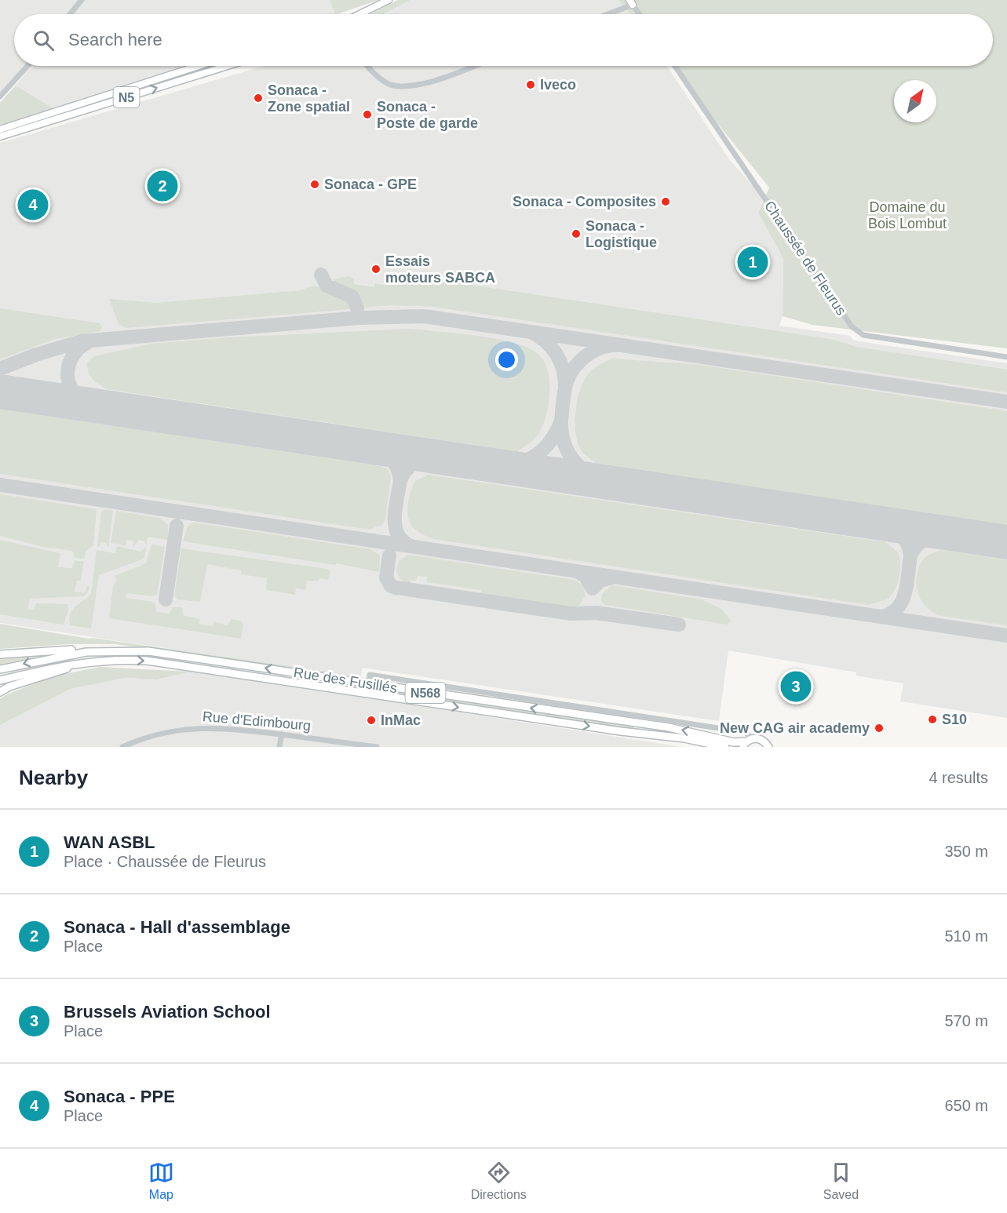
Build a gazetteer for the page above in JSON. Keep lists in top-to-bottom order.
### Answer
{
  "streets": {
    "highway": ["Rue des Fusillés", "N568"],
    "main road": ["N5"],
    "street": ["Chaussée de Fleurus", "Rue d'Edimbourg"]
  },
  "crossings": [
    ["Rue des Fusillés", "N568"]
  ],
  "parks": ["Domaine du Bois Lombut"],
  "places": [
    "Iveco",
    "Sonaca - Zone spatial",
    "Sonaca - Poste de garde",
    "Sonaca - GPE",
    "Sonaca - Composites",
    "Sonaca - Logistique",
    "Essais moteurs SABCA",
    "S10",
    "InMac",
    "New CAG air academy"
  ],
  "north": "top right",
  "page": {
    "search": "Search here",
    "pins": [
      "2",
      "4",
      "1",
      "3"
    ],
    "heading": ["Nearby", "4 results"],
    "list": [
      {
        "mark": "1",
        "name": "WAN ASBL",
        "note": "Place · Chaussée de Fleurus",
        "value": "350 m"
      },
      {
        "mark": "2",
        "name": "Sonaca - Hall d'assemblage",
        "note": "Place",
        "value": "510 m"
      },
      {
        "mark": "3",
        "name": "Brussels Aviation School",
        "note": "Place",
        "value": "570 m"
      },
      {
        "mark": "4",
        "name": "Sonaca - PPE",
        "note": "Place",
        "value": "650 m"
      }
    ],
    "nav": ["Map", "Directions", "Saved"]
  }
}
